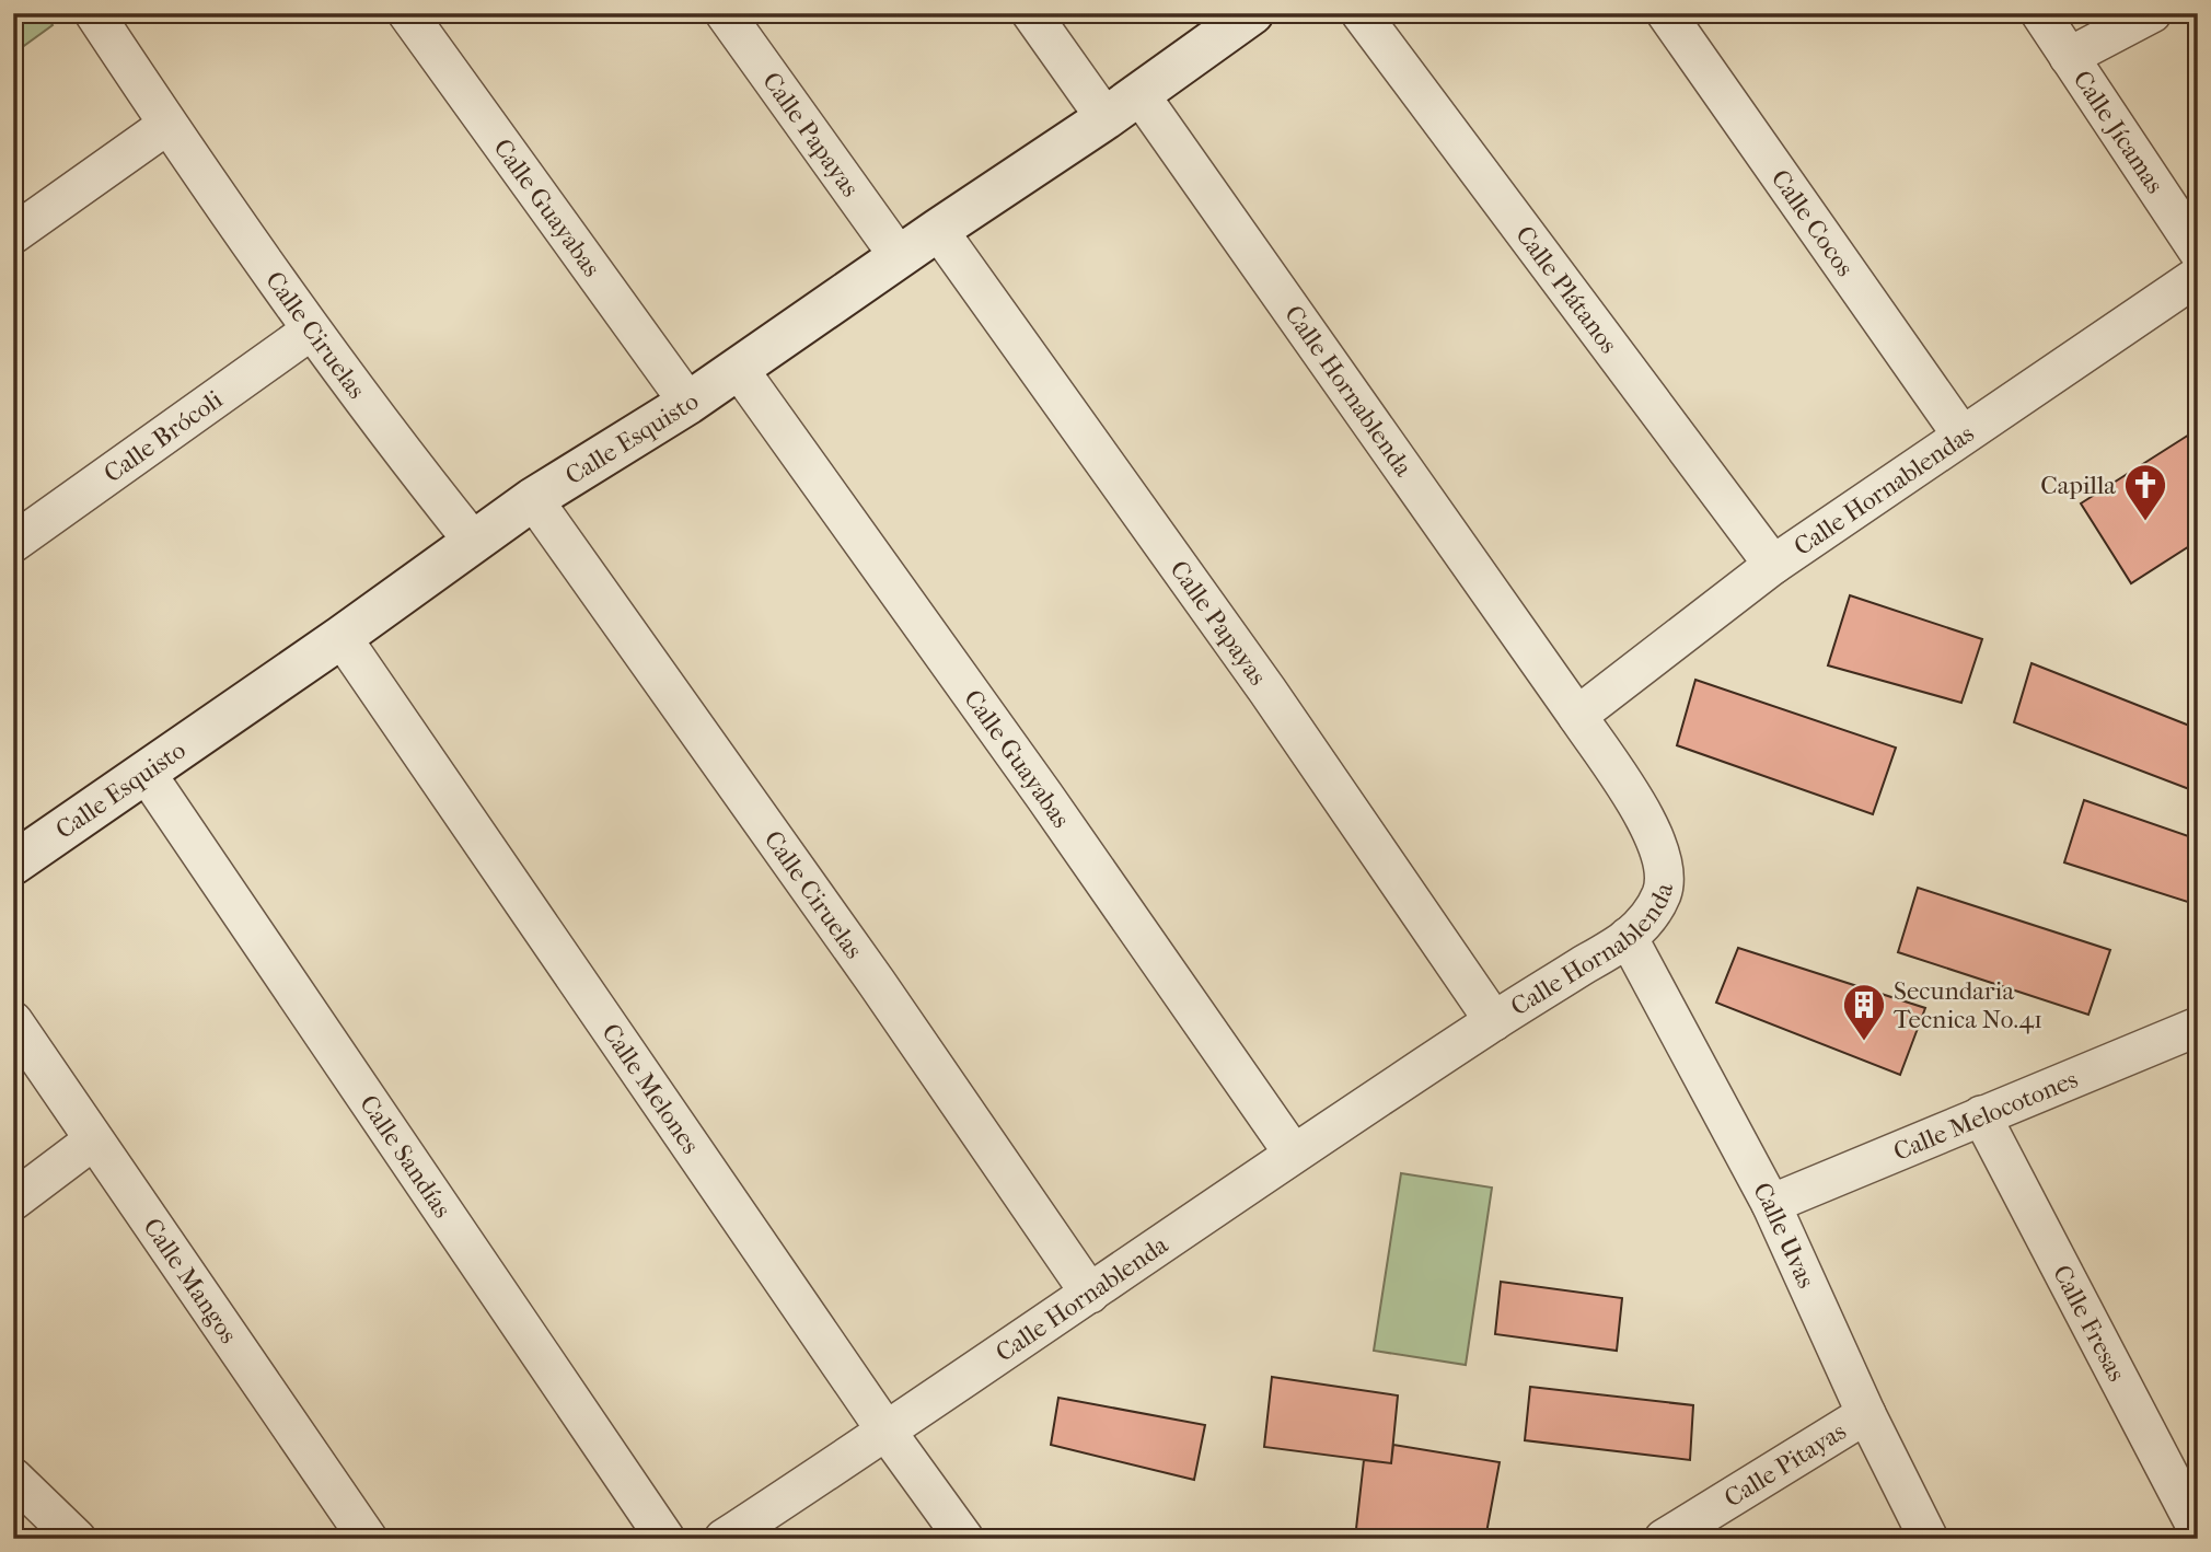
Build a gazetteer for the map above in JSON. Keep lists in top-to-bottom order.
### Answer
{
  "streets": {
    "street": [
      "Calle Jícamas",
      "Calle Papayas",
      "Calle Guayabas",
      "Calle Cocos",
      "Calle Plátanos",
      "Calle Ciruelas",
      "Calle Hornablenda",
      "Calle Brócoli",
      "Calle Esquisto",
      "Calle Hornablendas",
      "Calle Melones",
      "Calle Melocotones",
      "Calle Sandías",
      "Calle Uvas",
      "Calle Mangos",
      "Calle Fresas",
      "Calle Pitayas"
    ]
  },
  "crossings": [
    ["Calle Papayas", "Calle Hornablenda"],
    ["Calle Papayas", "Calle Esquisto"],
    ["Calle Guayabas", "Calle Hornablenda"],
    ["Calle Guayabas", "Calle Esquisto"],
    ["Calle Cocos", "Calle Hornablendas"],
    ["Calle Plátanos", "Calle Hornablendas"],
    ["Calle Ciruelas", "Calle Hornablenda"],
    ["Calle Ciruelas", "Calle Brócoli"],
    ["Calle Ciruelas", "Calle Esquisto"],
    ["Calle Hornablenda", "Calle Esquisto"],
    ["Calle Hornablenda", "Calle Hornablendas"],
    ["Calle Hornablenda", "Calle Melones"],
    ["Calle Hornablenda", "Calle Uvas"],
    ["Calle Esquisto", "Calle Melones"],
    ["Calle Esquisto", "Calle Sandías"],
    ["Calle Melocotones", "Calle Uvas"],
    ["Calle Melocotones", "Calle Fresas"],
    ["Calle Uvas", "Calle Pitayas"]
  ],
  "places": {
    "church": ["Capilla"],
    "building": ["Secundaria Tecnica No.41"]
  }
}
